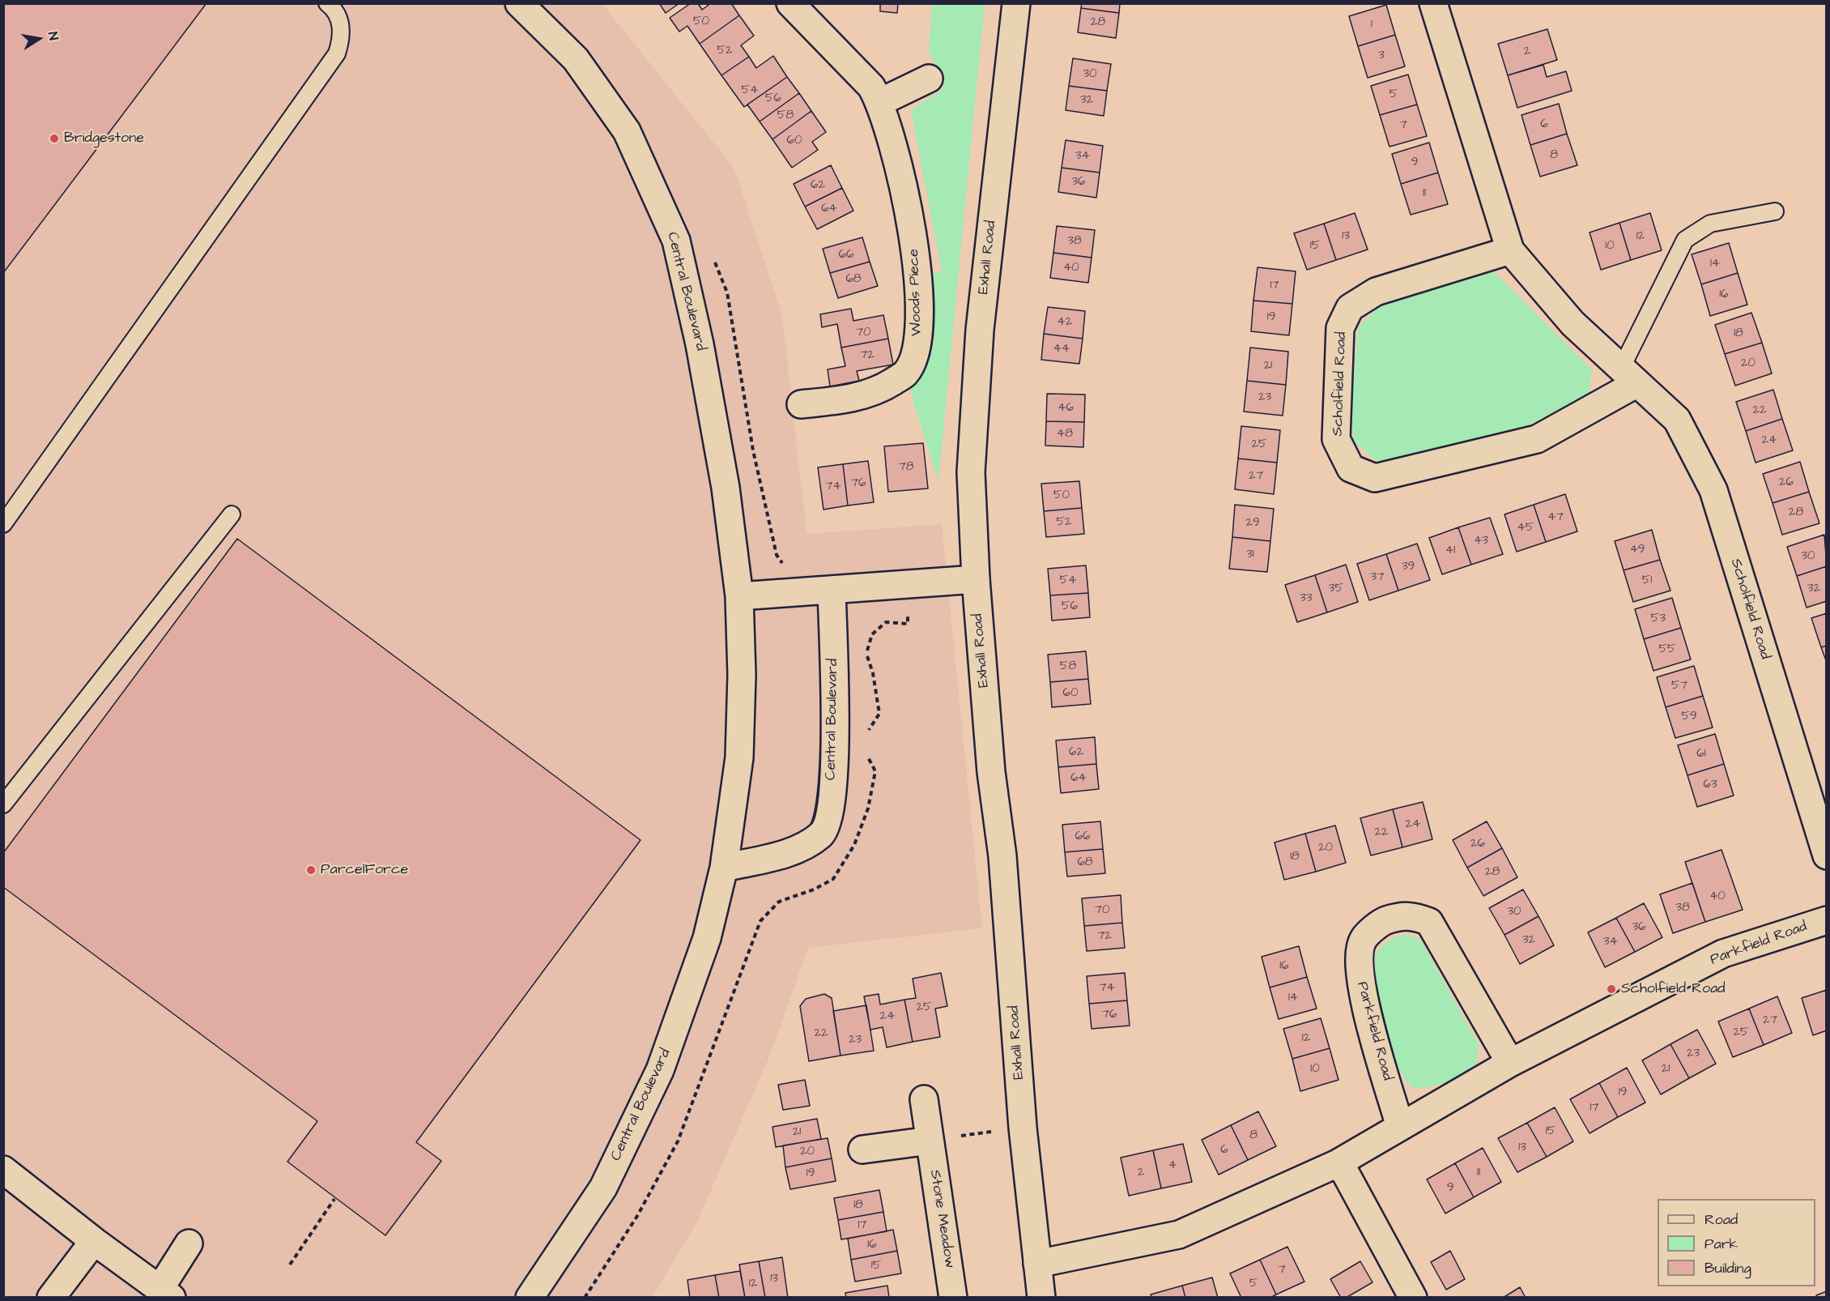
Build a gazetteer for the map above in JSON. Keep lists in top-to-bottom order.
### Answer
{
  "streets": {
    "street": [
      "Exhall Road",
      "Central Boulevard",
      "Woods Piece",
      "Scholfield Road",
      "Parkfield Road",
      "Stone Meadow"
    ]
  },
  "crossings": [
    ["Exhall Road", "Parkfield Road"]
  ],
  "places": ["Bridgestone", "ParcelForce", "Scholfield Road"],
  "house_numbers": [
    "50",
    "28",
    "1",
    "52",
    "2",
    "3",
    "30",
    "54",
    "5",
    "56",
    "32",
    "58",
    "6",
    "7",
    "60",
    "8",
    "34",
    "9",
    "36",
    "62",
    "11",
    "64",
    "13",
    "12",
    "38",
    "15",
    "10",
    "66",
    "14",
    "40",
    "68",
    "17",
    "16",
    "19",
    "42",
    "70",
    "18",
    "44",
    "72",
    "20",
    "21",
    "23",
    "46",
    "22",
    "48",
    "24",
    "25",
    "78",
    "27",
    "26",
    "76",
    "74",
    "50",
    "28",
    "47",
    "52",
    "29",
    "45",
    "43",
    "49",
    "41",
    "31",
    "30",
    "39",
    "37",
    "54",
    "51",
    "35",
    "32",
    "33",
    "56",
    "53",
    "55",
    "58",
    "57",
    "60",
    "59",
    "62",
    "61",
    "64",
    "63",
    "24",
    "22",
    "66",
    "26",
    "20",
    "18",
    "68",
    "28",
    "40",
    "38",
    "70",
    "30",
    "36",
    "72",
    "32",
    "34",
    "16",
    "74",
    "14",
    "25",
    "76",
    "24",
    "27",
    "25",
    "22",
    "12",
    "23",
    "23",
    "10",
    "21",
    "19",
    "17",
    "15",
    "21",
    "8",
    "13",
    "6",
    "20",
    "4",
    "2",
    "11",
    "19",
    "9",
    "18",
    "17",
    "16",
    "15",
    "7",
    "13",
    "12",
    "5"
  ],
  "legend": ["Road", "Park", "Building"],
  "north": "right"
}
